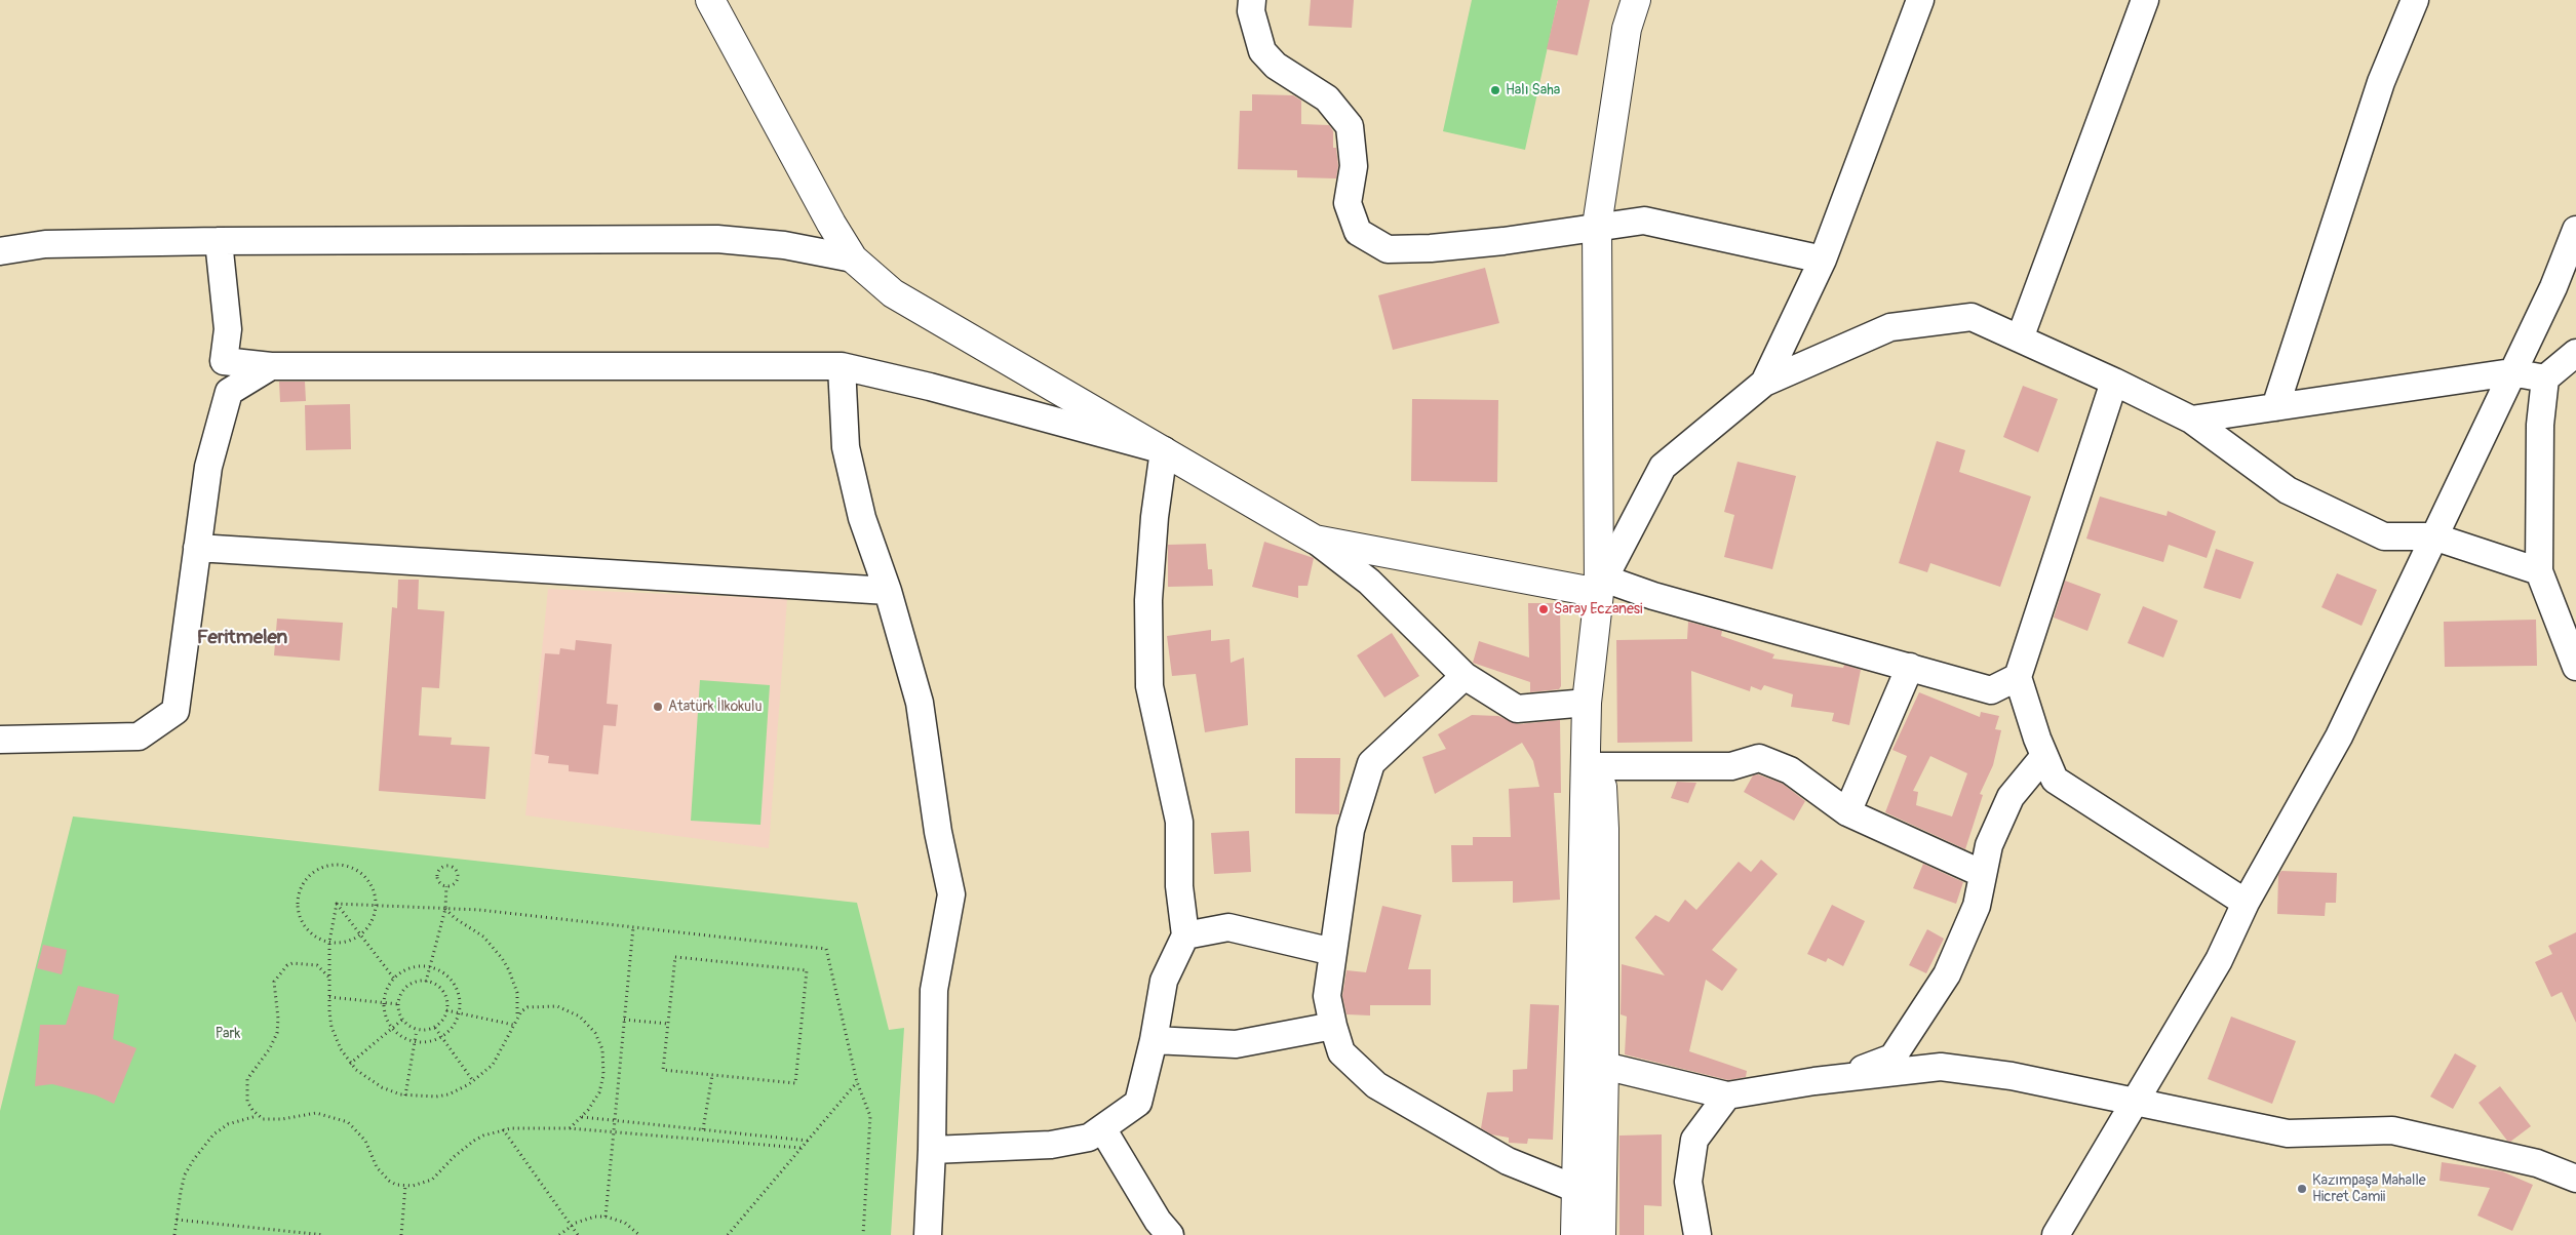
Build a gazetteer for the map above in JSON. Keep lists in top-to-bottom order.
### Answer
{
  "districts": ["Feritmelen"],
  "parks": ["Park"],
  "places": [
    "Halı Saha",
    "Saray Eczanesi",
    "Atatürk İlkokulu",
    "Kazımpaşa Mahalle Hicret Camii"
  ]
}
